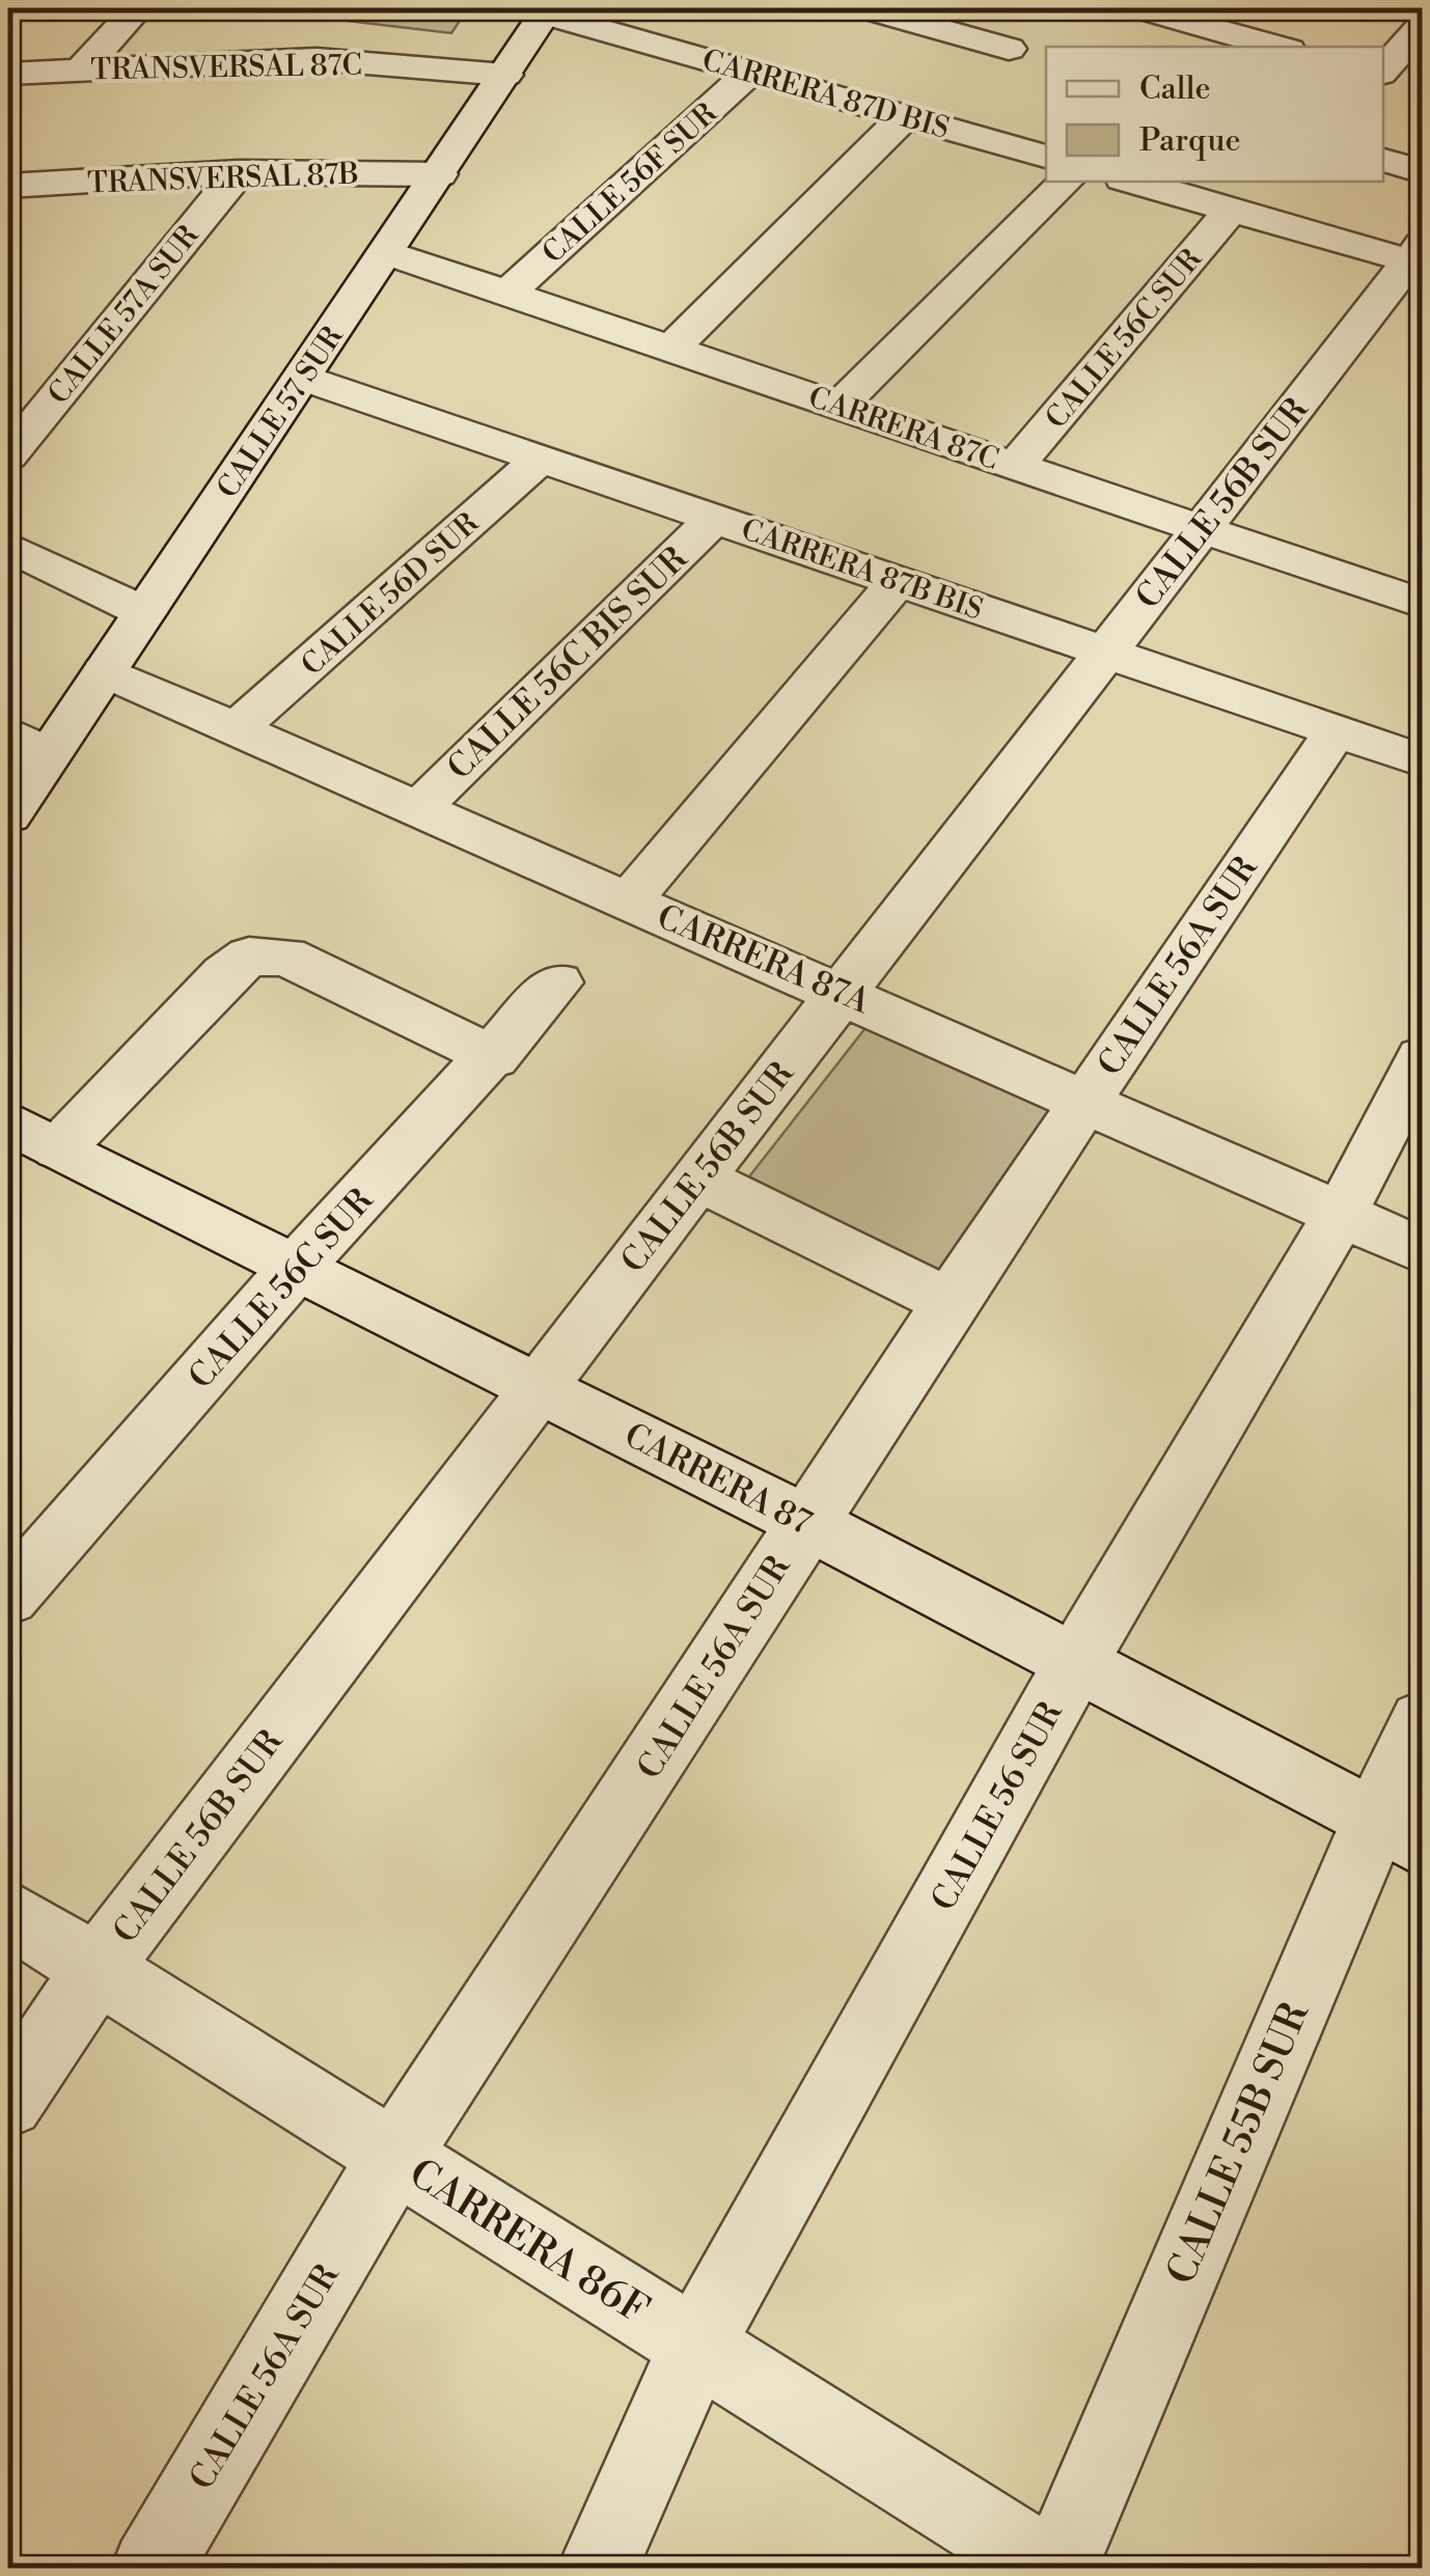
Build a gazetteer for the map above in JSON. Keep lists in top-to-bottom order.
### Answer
{
  "streets": {
    "street": [
      "TRANSVERSAL 87C",
      "CARRERA 87D BIS",
      "TRANSVERSAL 87B",
      "CALLE 56F SUR",
      "CALLE 57A SUR",
      "CALLE 56C SUR",
      "CALLE 57 SUR",
      "CARRERA 87C",
      "CALLE 56B SUR",
      "CARRERA 87B BIS",
      "CALLE 56D SUR",
      "CALLE 56C BIS SUR",
      "CARRERA 87A",
      "CALLE 56A SUR",
      "CARRERA 87",
      "CALLE 56 SUR",
      "CALLE 55B SUR",
      "CARRERA 86F"
    ]
  },
  "crossings": [
    ["TRANSVERSAL 87C", "CALLE 57 SUR"],
    ["CARRERA 87D BIS", "CALLE 56F SUR"],
    ["CARRERA 87D BIS", "CALLE 57 SUR"],
    ["TRANSVERSAL 87B", "CALLE 57A SUR"],
    ["TRANSVERSAL 87B", "CALLE 57 SUR"],
    ["CALLE 56F SUR", "CARRERA 87C"],
    ["CALLE 56C SUR", "CARRERA 87C"],
    ["CALLE 56C SUR", "CARRERA 87"],
    ["CALLE 57 SUR", "CARRERA 87C"],
    ["CALLE 57 SUR", "CARRERA 87B BIS"],
    ["CALLE 57 SUR", "CARRERA 87A"],
    ["CARRERA 87C", "CALLE 56B SUR"],
    ["CALLE 56B SUR", "CARRERA 87B BIS"],
    ["CALLE 56B SUR", "CARRERA 87A"],
    ["CALLE 56B SUR", "CARRERA 87"],
    ["CALLE 56B SUR", "CARRERA 86F"],
    ["CARRERA 87B BIS", "CALLE 56D SUR"],
    ["CARRERA 87B BIS", "CALLE 56C BIS SUR"],
    ["CARRERA 87B BIS", "CALLE 56A SUR"],
    ["CALLE 56D SUR", "CARRERA 87A"],
    ["CALLE 56C BIS SUR", "CARRERA 87A"],
    ["CARRERA 87A", "CALLE 56A SUR"],
    ["CARRERA 87A", "CALLE 56 SUR"],
    ["CALLE 56A SUR", "CARRERA 87"],
    ["CALLE 56A SUR", "CARRERA 86F"],
    ["CARRERA 87", "CALLE 56 SUR"],
    ["CARRERA 87", "CALLE 55B SUR"],
    ["CALLE 56 SUR", "CARRERA 86F"],
    ["CALLE 55B SUR", "CARRERA 86F"]
  ],
  "legend": ["Calle", "Parque"]
}
